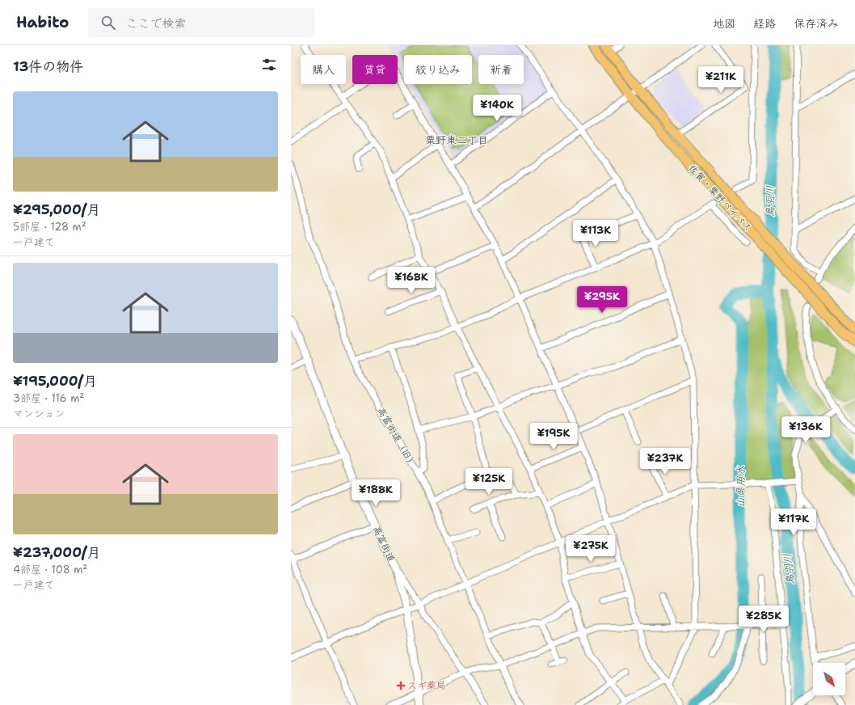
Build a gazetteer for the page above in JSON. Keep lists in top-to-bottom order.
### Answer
{
  "streets": {
    "highway": ["佐賀・粟野バイパス"],
    "street": ["高富街道（旧）", "高富街道"]
  },
  "districts": ["粟野東二丁目"],
  "water": ["鳥羽川", "山県用水"],
  "places": {
    "health": ["スギ薬局"]
  },
  "north": "bottom right",
  "page": {
    "header": "Habito",
    "search": "ここで検索",
    "nav": ["地図", "経路", "保存済み"],
    "heading": "13件の物件",
    "chip": [
      "購入",
      "賃貸",
      "絞り込み",
      "新着"
    ],
    "price": [
      "¥211K",
      "¥140K",
      "¥113K",
      "¥168K",
      "¥295K",
      "¥136K",
      "¥195K",
      "¥237K",
      "¥125K",
      "¥188K",
      "¥117K",
      "¥275K",
      "¥285K"
    ],
    "list": [
      {
        "name": "¥295,000/月",
        "note": "5部屋 · 128 m² · 一戸建て"
      },
      {
        "name": "¥195,000/月",
        "note": "3部屋 · 116 m² · マンション"
      },
      {
        "name": "¥237,000/月",
        "note": "4部屋 · 108 m² · 一戸建て"
      }
    ]
  }
}
